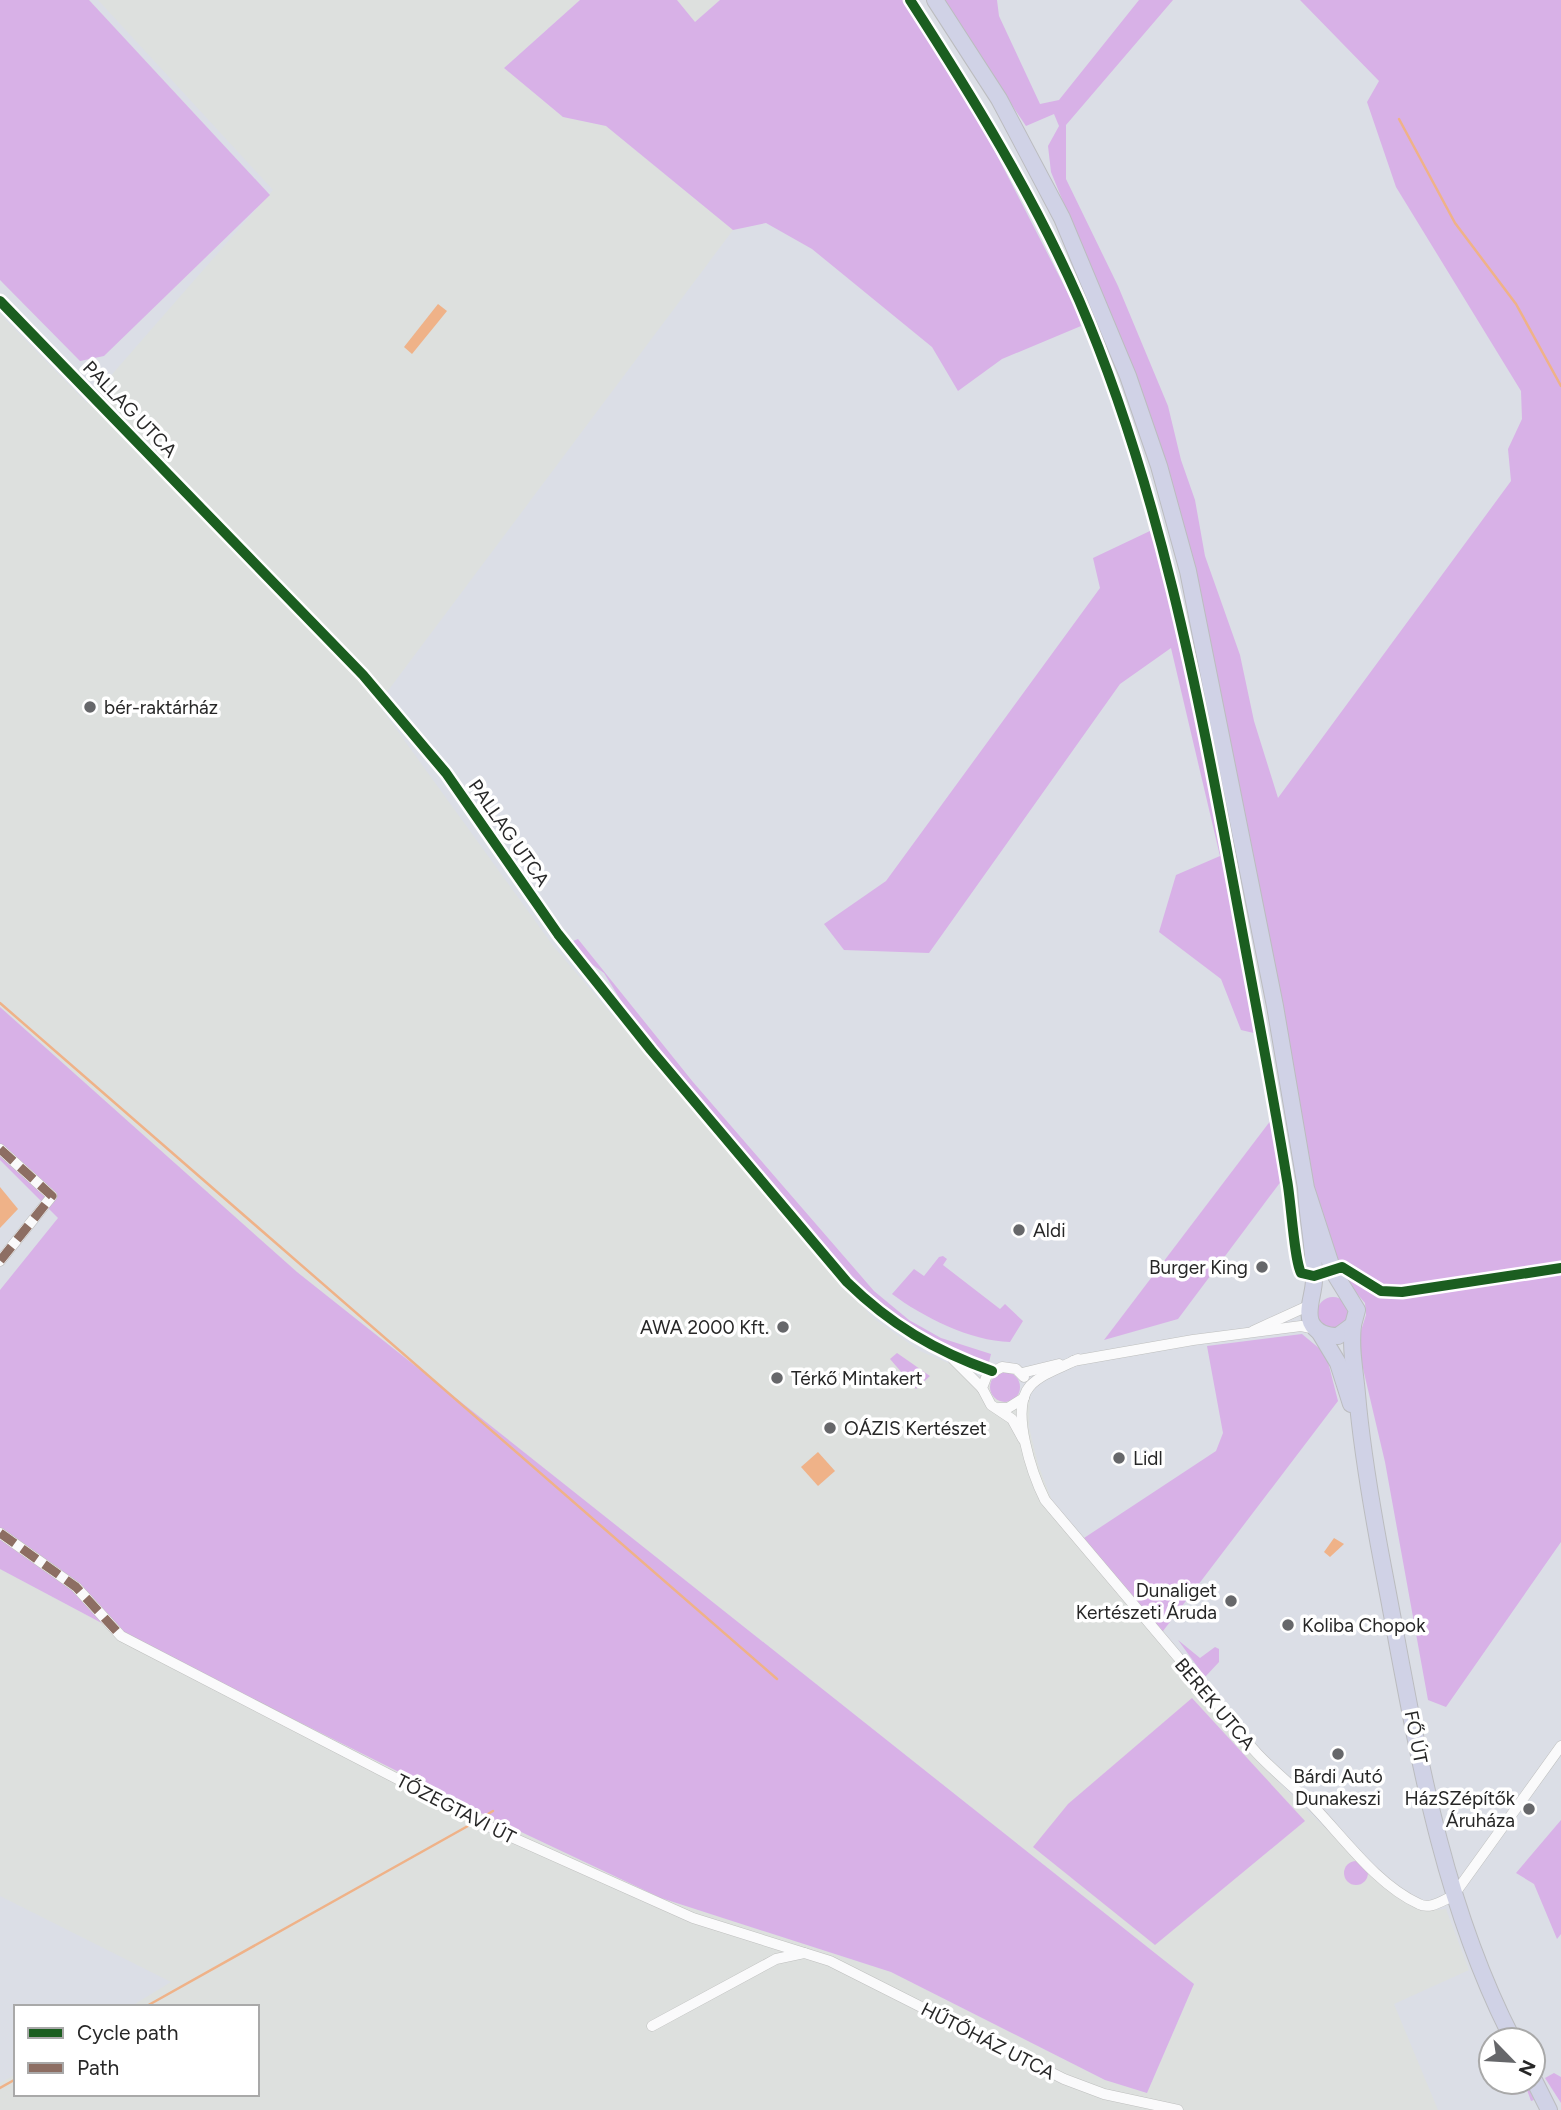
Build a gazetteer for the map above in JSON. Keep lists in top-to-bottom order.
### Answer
{
  "streets": {
    "main road": ["FŐ ÚT"],
    "street": [
      "PALLAG UTCA",
      "BEREK UTCA",
      "TŐZEGTAVI ÚT",
      "HŰTŐHÁZ UTCA"
    ]
  },
  "crossings": [
    ["PALLAG UTCA", "BEREK UTCA"],
    ["BEREK UTCA", "FŐ ÚT"],
    ["TŐZEGTAVI ÚT", "HŰTŐHÁZ UTCA"]
  ],
  "places": [
    "bér-raktárház",
    "Aldi",
    "Burger King",
    "AWA 2000 Kft.",
    "Térkő Mintakert",
    "OÁZIS Kertészet",
    "Lidl",
    "Dunaliget Kertészeti Áruda",
    "Koliba Chopok",
    "Bárdi Autó Dunakeszi",
    "HázSZépítők Áruháza"
  ],
  "legend": ["Cycle path", "Path"],
  "north": "bottom right"
}
